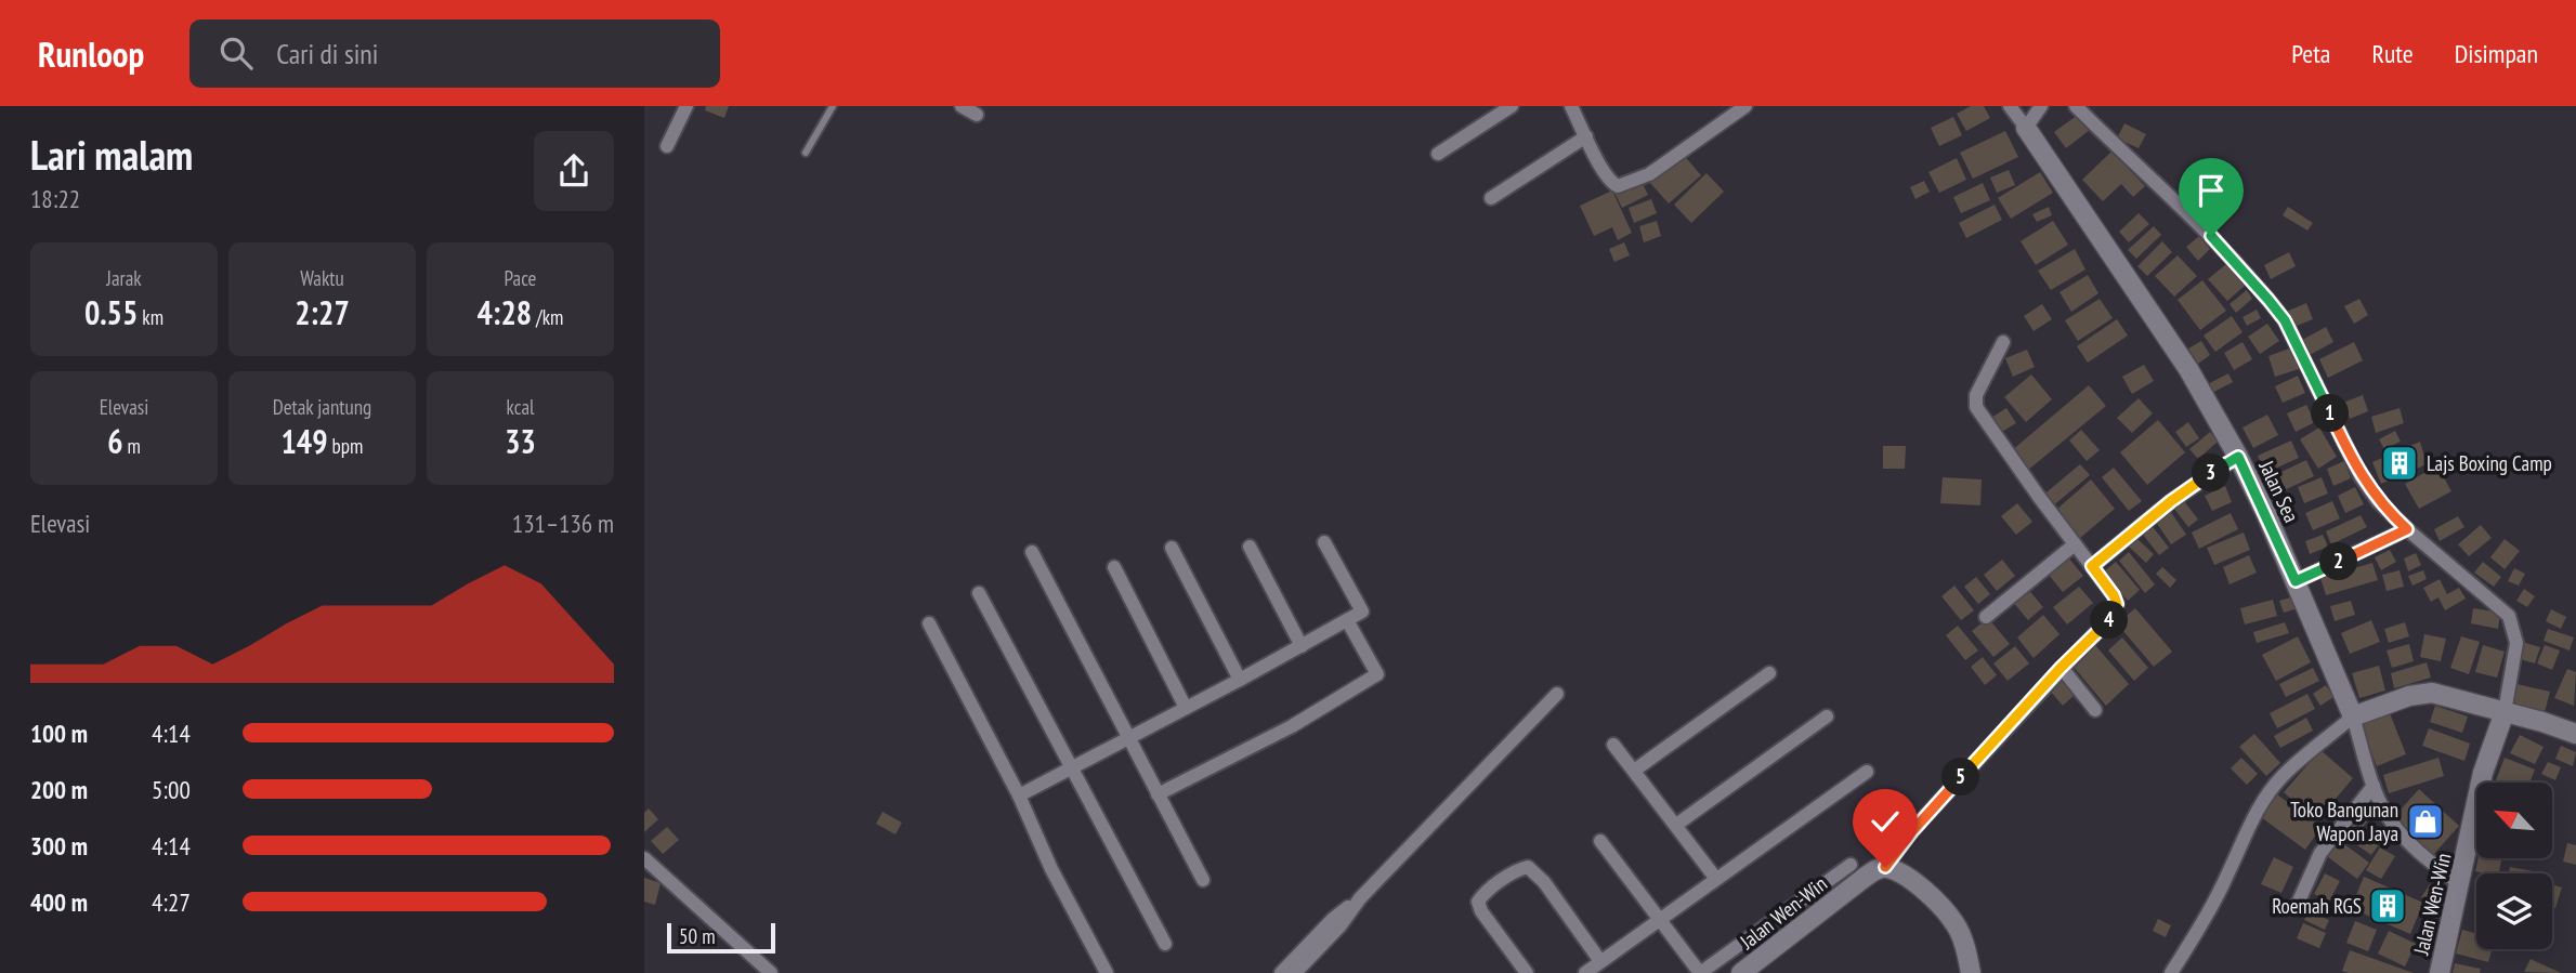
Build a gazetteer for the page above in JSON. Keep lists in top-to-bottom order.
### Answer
{
  "streets": {
    "street": ["Jalan Sea", "Jalan Wen-Win"]
  },
  "places": {
    "building": ["Lajs Boxing Camp", "Roemah RGS"],
    "shop": ["Toko Bangunan Wapon Jaya"]
  },
  "scale_bar": "50 m",
  "north": "top left",
  "page": {
    "header": "Runloop",
    "search": "Cari di sini",
    "nav": ["Peta", "Rute", "Disimpan"],
    "heading": ["Lari malam", "18:22"],
    "stats": [
      ["Jarak", "0.55 km"],
      ["Waktu", "2:27"],
      ["Pace", "4:28 /km"],
      ["Elevasi", "6 m"],
      ["Detak jantung", "149 bpm"],
      ["kcal", "33"]
    ],
    "pins": [
      "1",
      "3",
      "2",
      "4",
      "5"
    ],
    "chart": ["Elevasi", "131–136 m"],
    "list": [
      {
        "name": "100 m",
        "note": "4:14"
      },
      {
        "name": "200 m",
        "note": "5:00"
      },
      {
        "name": "300 m",
        "note": "4:14"
      },
      {
        "name": "400 m",
        "note": "4:27"
      }
    ],
    "scale": "50 m"
  }
}
